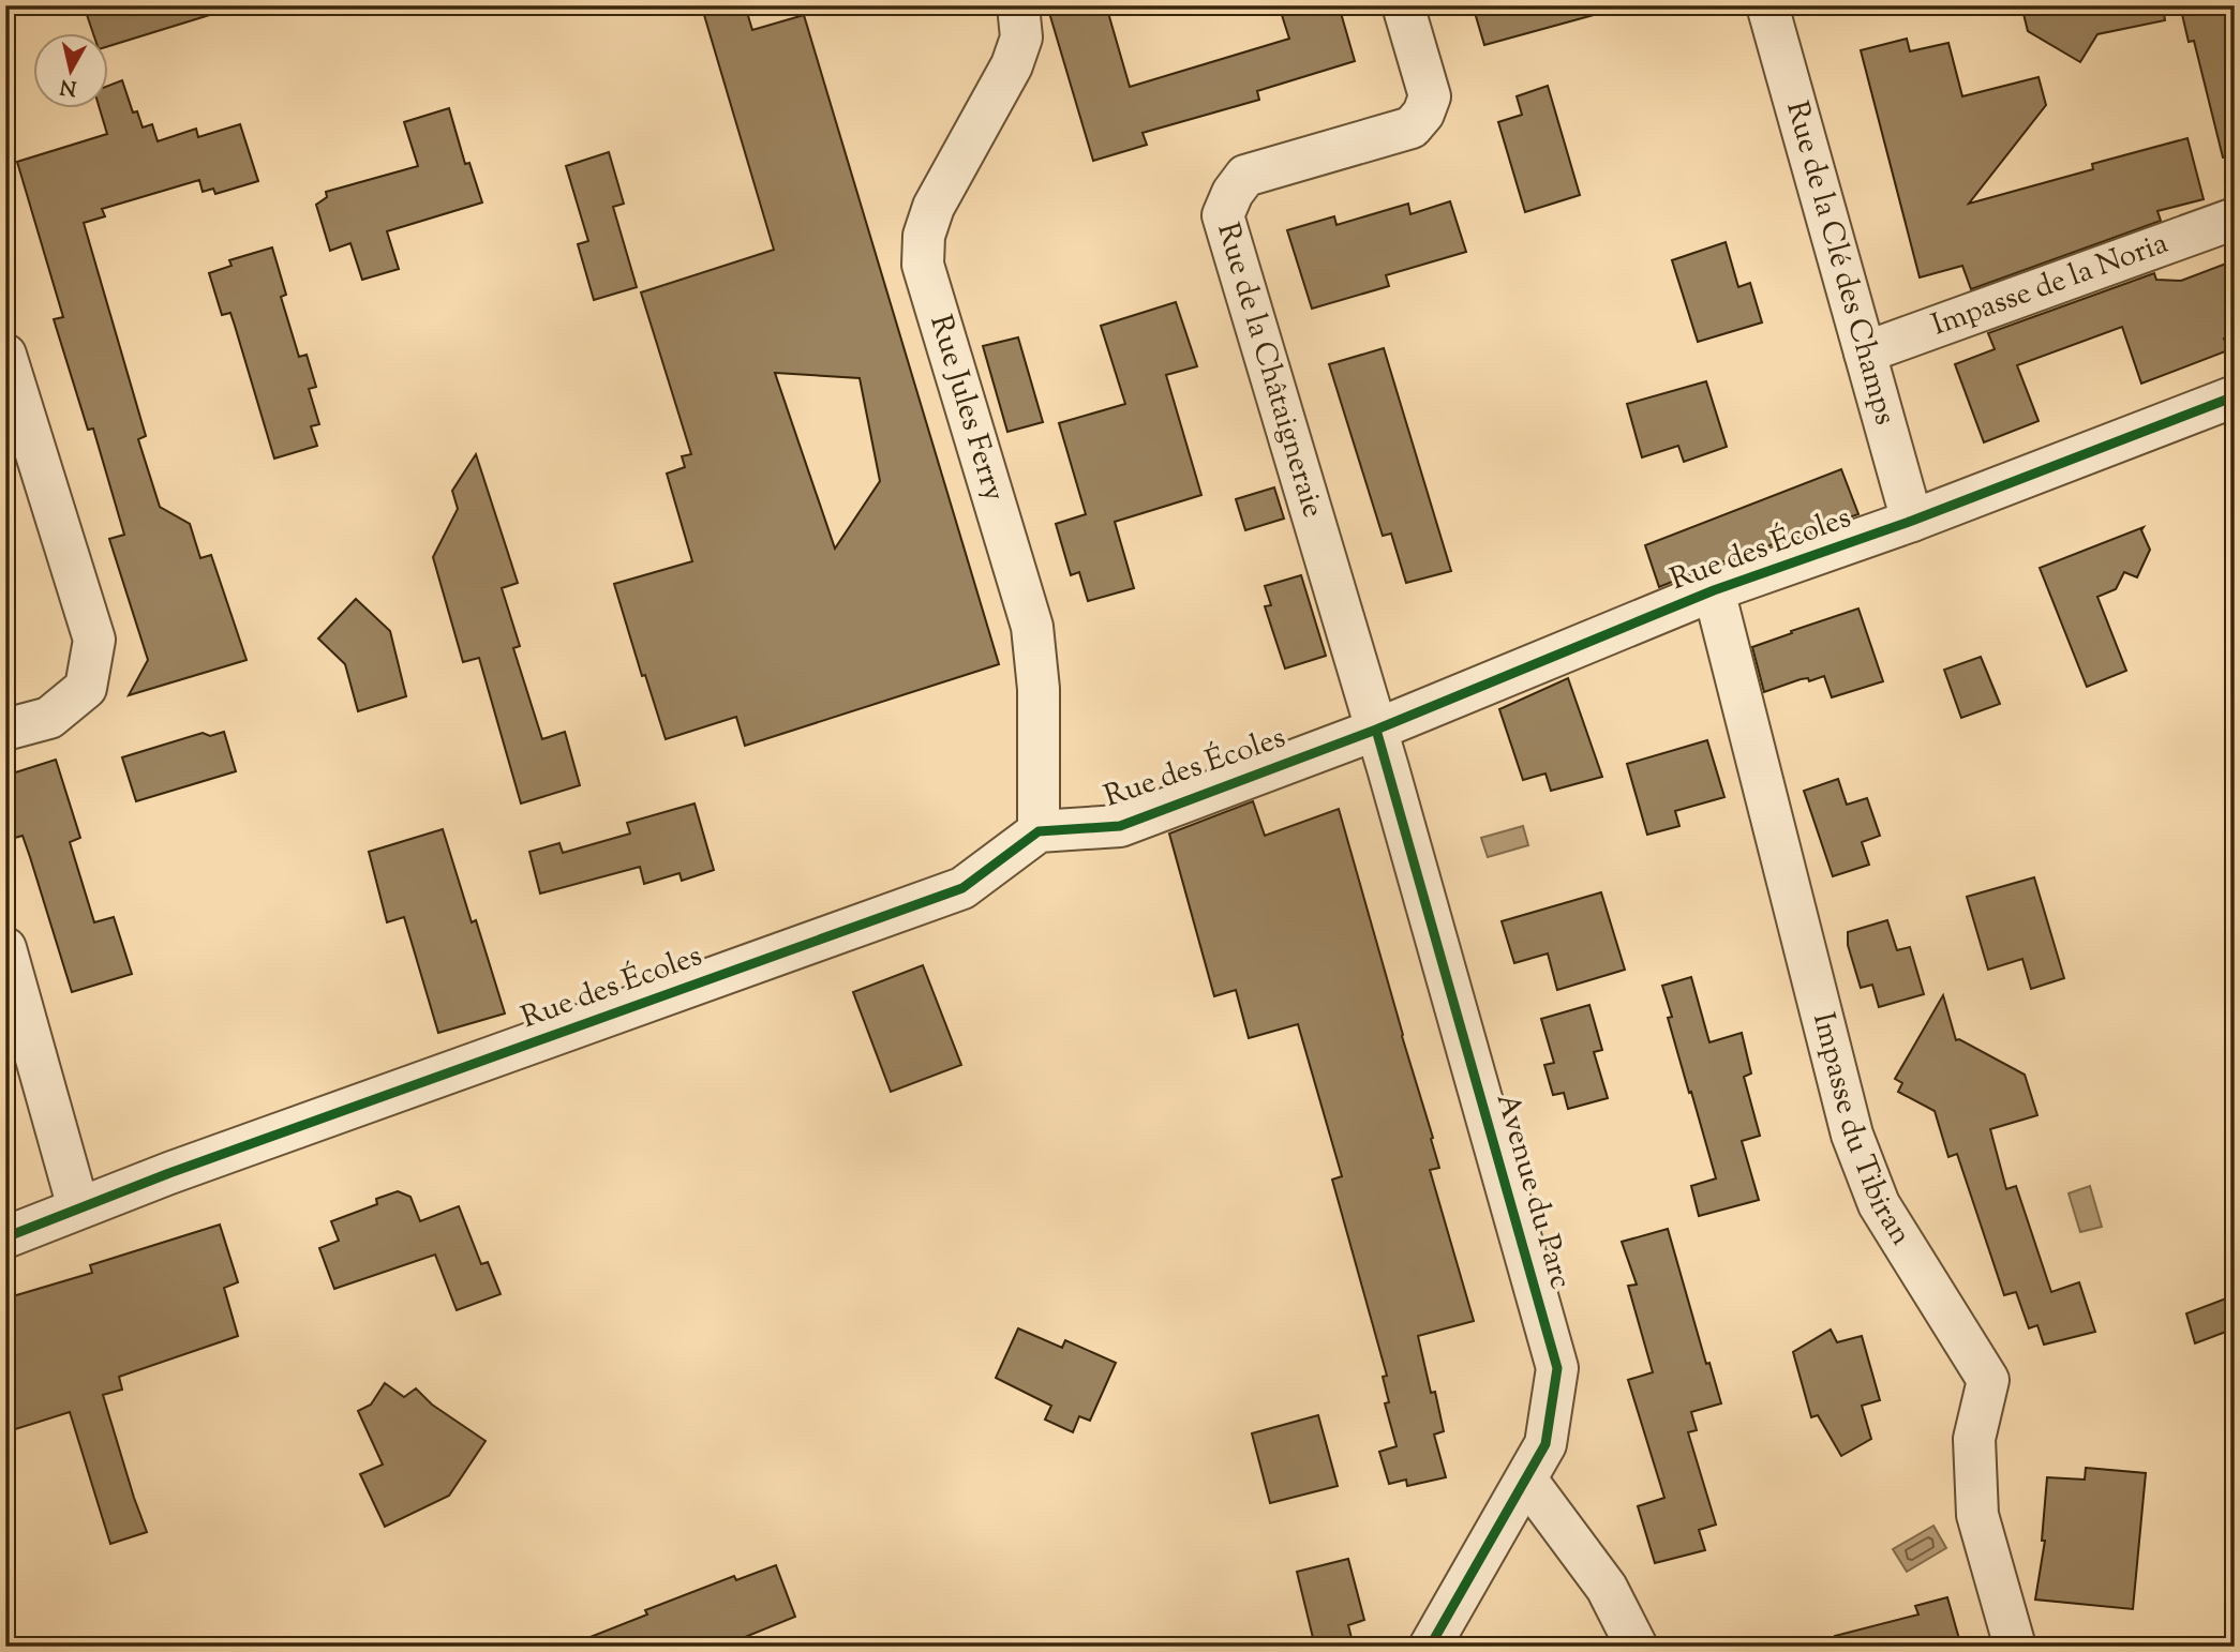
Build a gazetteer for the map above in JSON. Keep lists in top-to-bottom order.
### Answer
{
  "streets": {
    "street": [
      "Rue de la Clé des Champs",
      "Impasse de la Noria",
      "Rue de la Châtaigneraie",
      "Rue Jules Ferry",
      "Rue des Écoles",
      "Impasse du Tibiran",
      "Avenue du Parc"
    ]
  },
  "crossings": [
    ["Rue de la Clé des Champs", "Impasse de la Noria"],
    ["Rue de la Clé des Champs", "Rue des Écoles"],
    ["Rue de la Châtaigneraie", "Rue des Écoles"],
    ["Rue de la Châtaigneraie", "Avenue du Parc"],
    ["Rue Jules Ferry", "Rue des Écoles"],
    ["Rue des Écoles", "Impasse du Tibiran"],
    ["Rue des Écoles", "Avenue du Parc"]
  ],
  "north": "bottom"
}
